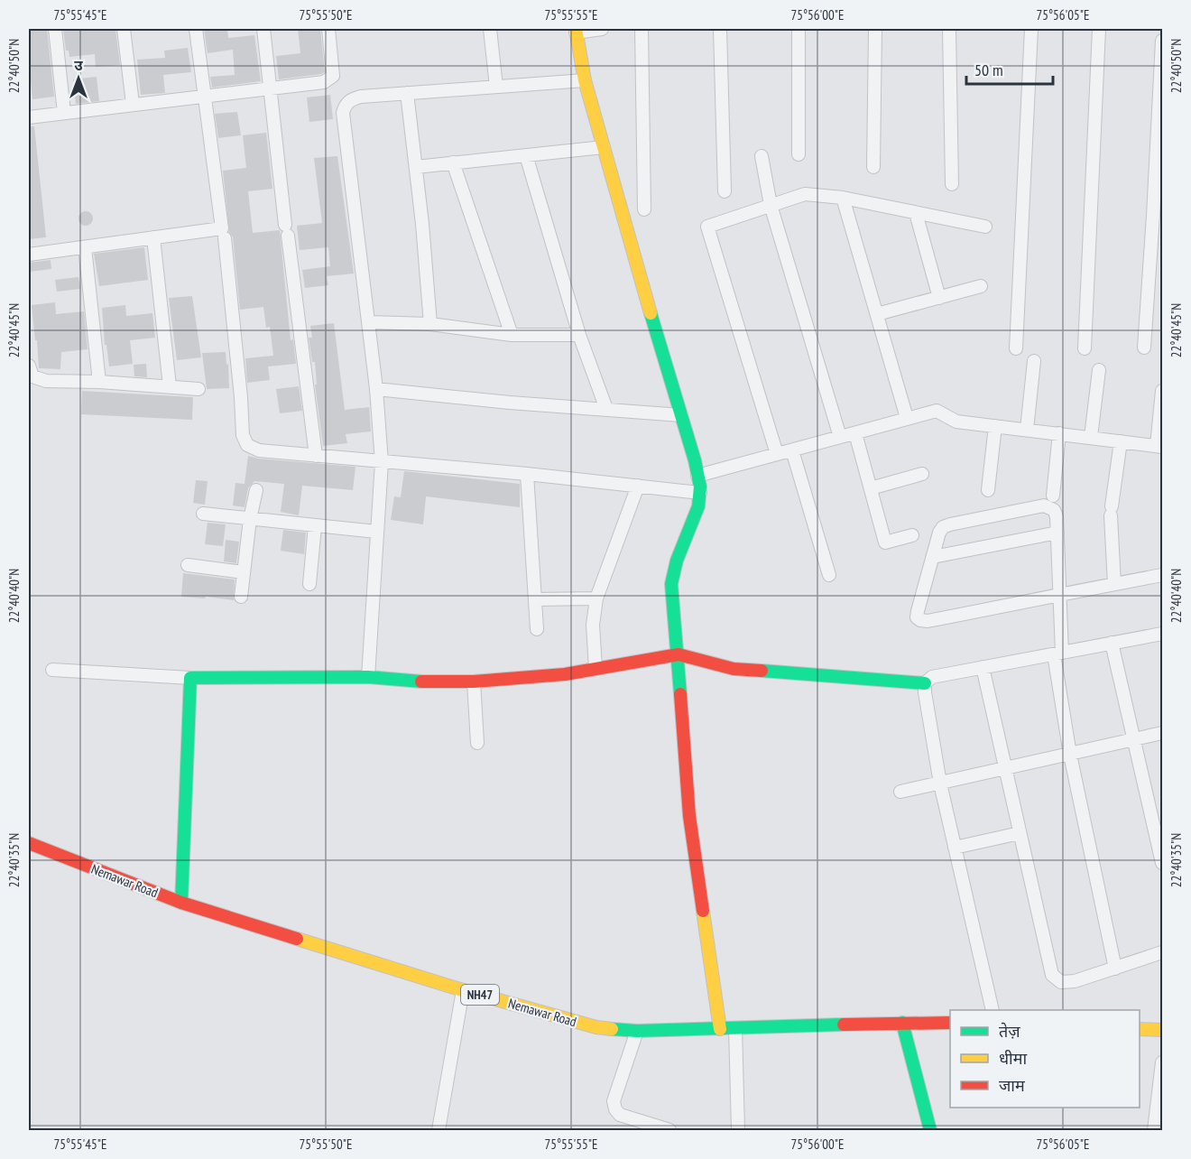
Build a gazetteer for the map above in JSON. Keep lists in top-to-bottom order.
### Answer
{
  "streets": {
    "main road": ["Nemawar Road", "NH47"]
  },
  "legend": ["तेज़", "धीमा", "जाम"],
  "scale_bar": "50 m",
  "north": "top",
  "coordinates": [
    "75°55'45\"E",
    "75°55'50\"E",
    "75°55'55\"E",
    "75°56'00\"E",
    "75°56'05\"E",
    "22°40'50\"N",
    "22°40'45\"N",
    "22°40'40\"N",
    "22°40'35\"N"
  ]
}
